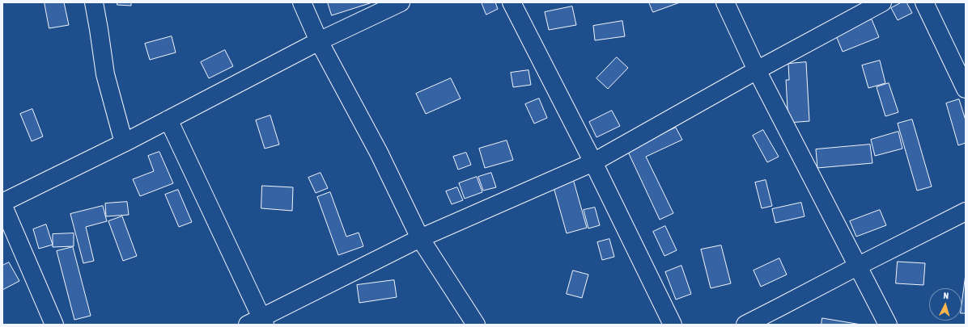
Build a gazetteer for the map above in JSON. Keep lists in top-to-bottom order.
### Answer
{
  "north": "top"
}
